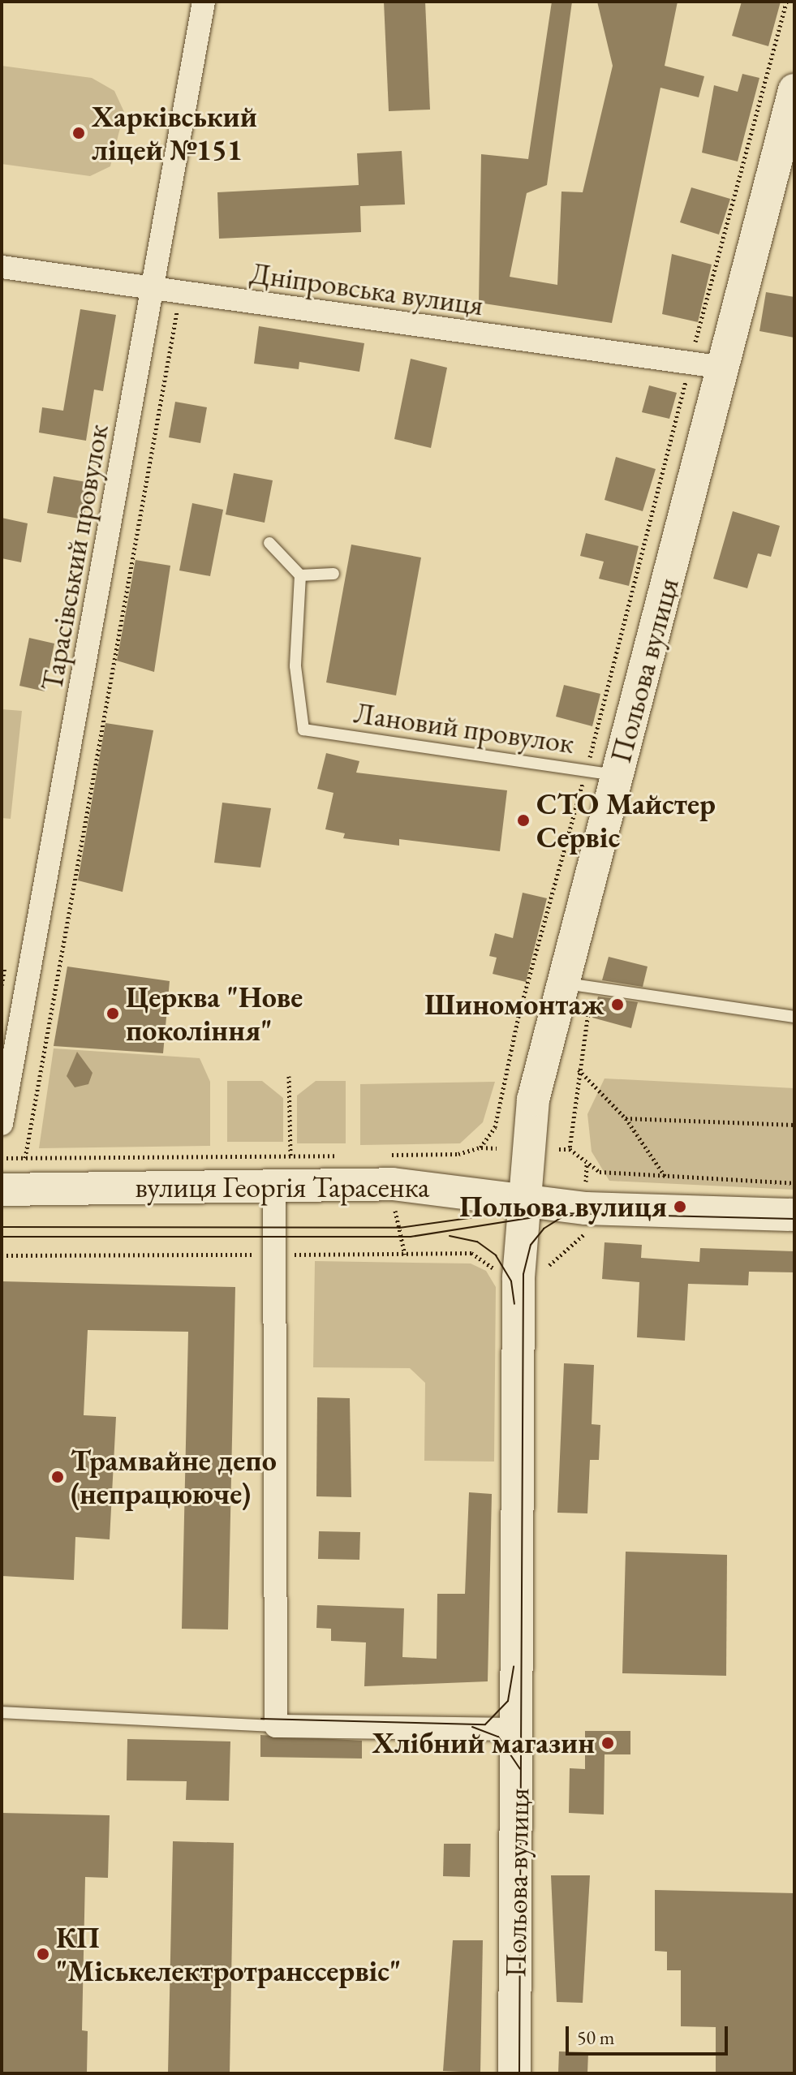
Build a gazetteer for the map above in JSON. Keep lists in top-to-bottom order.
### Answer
{
  "streets": {
    "main road": ["Польова вулиця", "вулиця Георгія Тарасенка"],
    "street": ["Дніпровська вулиця", "Тарасівський провулок"],
    "lane": ["Лановий провулок"]
  },
  "crossings": [
    ["Дніпровська вулиця", "Тарасівський провулок"],
    ["Дніпровська вулиця", "Польова вулиця"],
    ["Польова вулиця", "Лановий провулок"],
    ["Польова вулиця", "вулиця Георгія Тарасенка"]
  ],
  "places": [
    "Харківський ліцей №151",
    "СТО Майстер Сервіс",
    "Шиномонтаж",
    "Церква \"Нове покоління\"",
    "Польова вулиця",
    "Трамвайне депо (непрацююче)",
    "Хлібний магазин",
    "КП \"Міськелектротранссервіс\""
  ],
  "scale_bar": "50 m"
}
